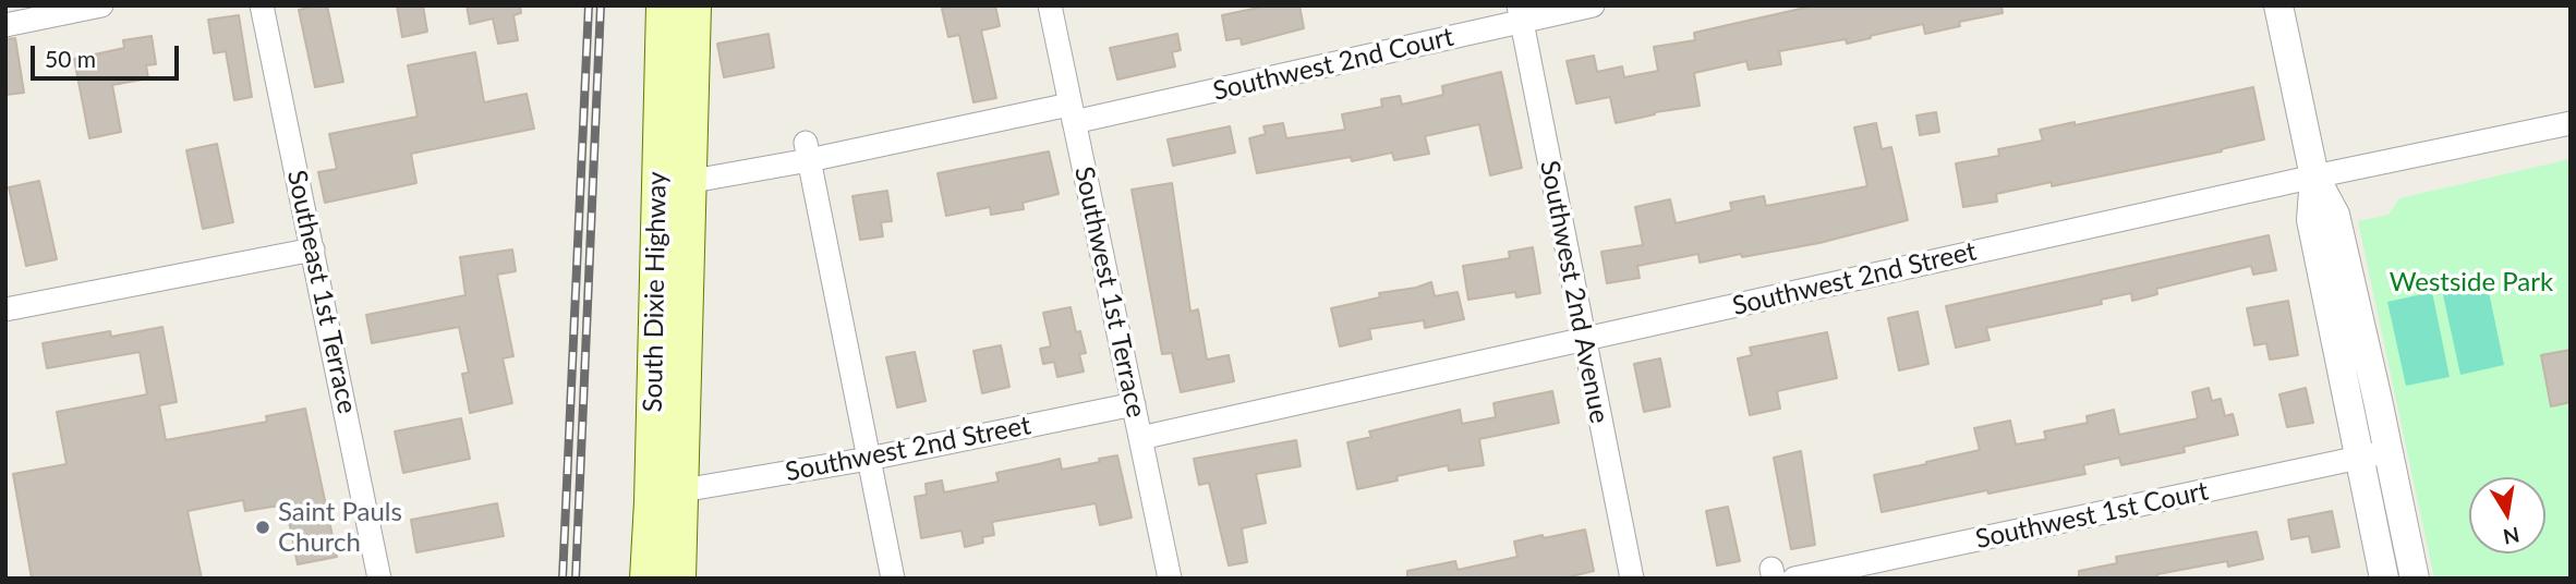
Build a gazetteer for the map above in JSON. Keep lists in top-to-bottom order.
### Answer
{
  "streets": {
    "main road": ["South Dixie Highway"],
    "street": [
      "Southwest 2nd Court",
      "Southwest 2nd Street",
      "Southeast 1st Terrace",
      "Southwest 1st Terrace",
      "Southwest 2nd Avenue",
      "Southwest 1st Court"
    ]
  },
  "crossings": [
    ["Southwest 2nd Court", "South Dixie Highway"],
    ["Southwest 2nd Court", "Southwest 1st Terrace"],
    ["Southwest 2nd Court", "Southwest 2nd Avenue"],
    ["Southwest 2nd Street", "South Dixie Highway"],
    ["Southwest 2nd Street", "Southwest 1st Terrace"],
    ["Southwest 2nd Street", "Southwest 2nd Avenue"]
  ],
  "parks": ["Westside Park"],
  "places": ["Saint Pauls Church"],
  "scale_bar": "50 m",
  "north": "bottom"
}
